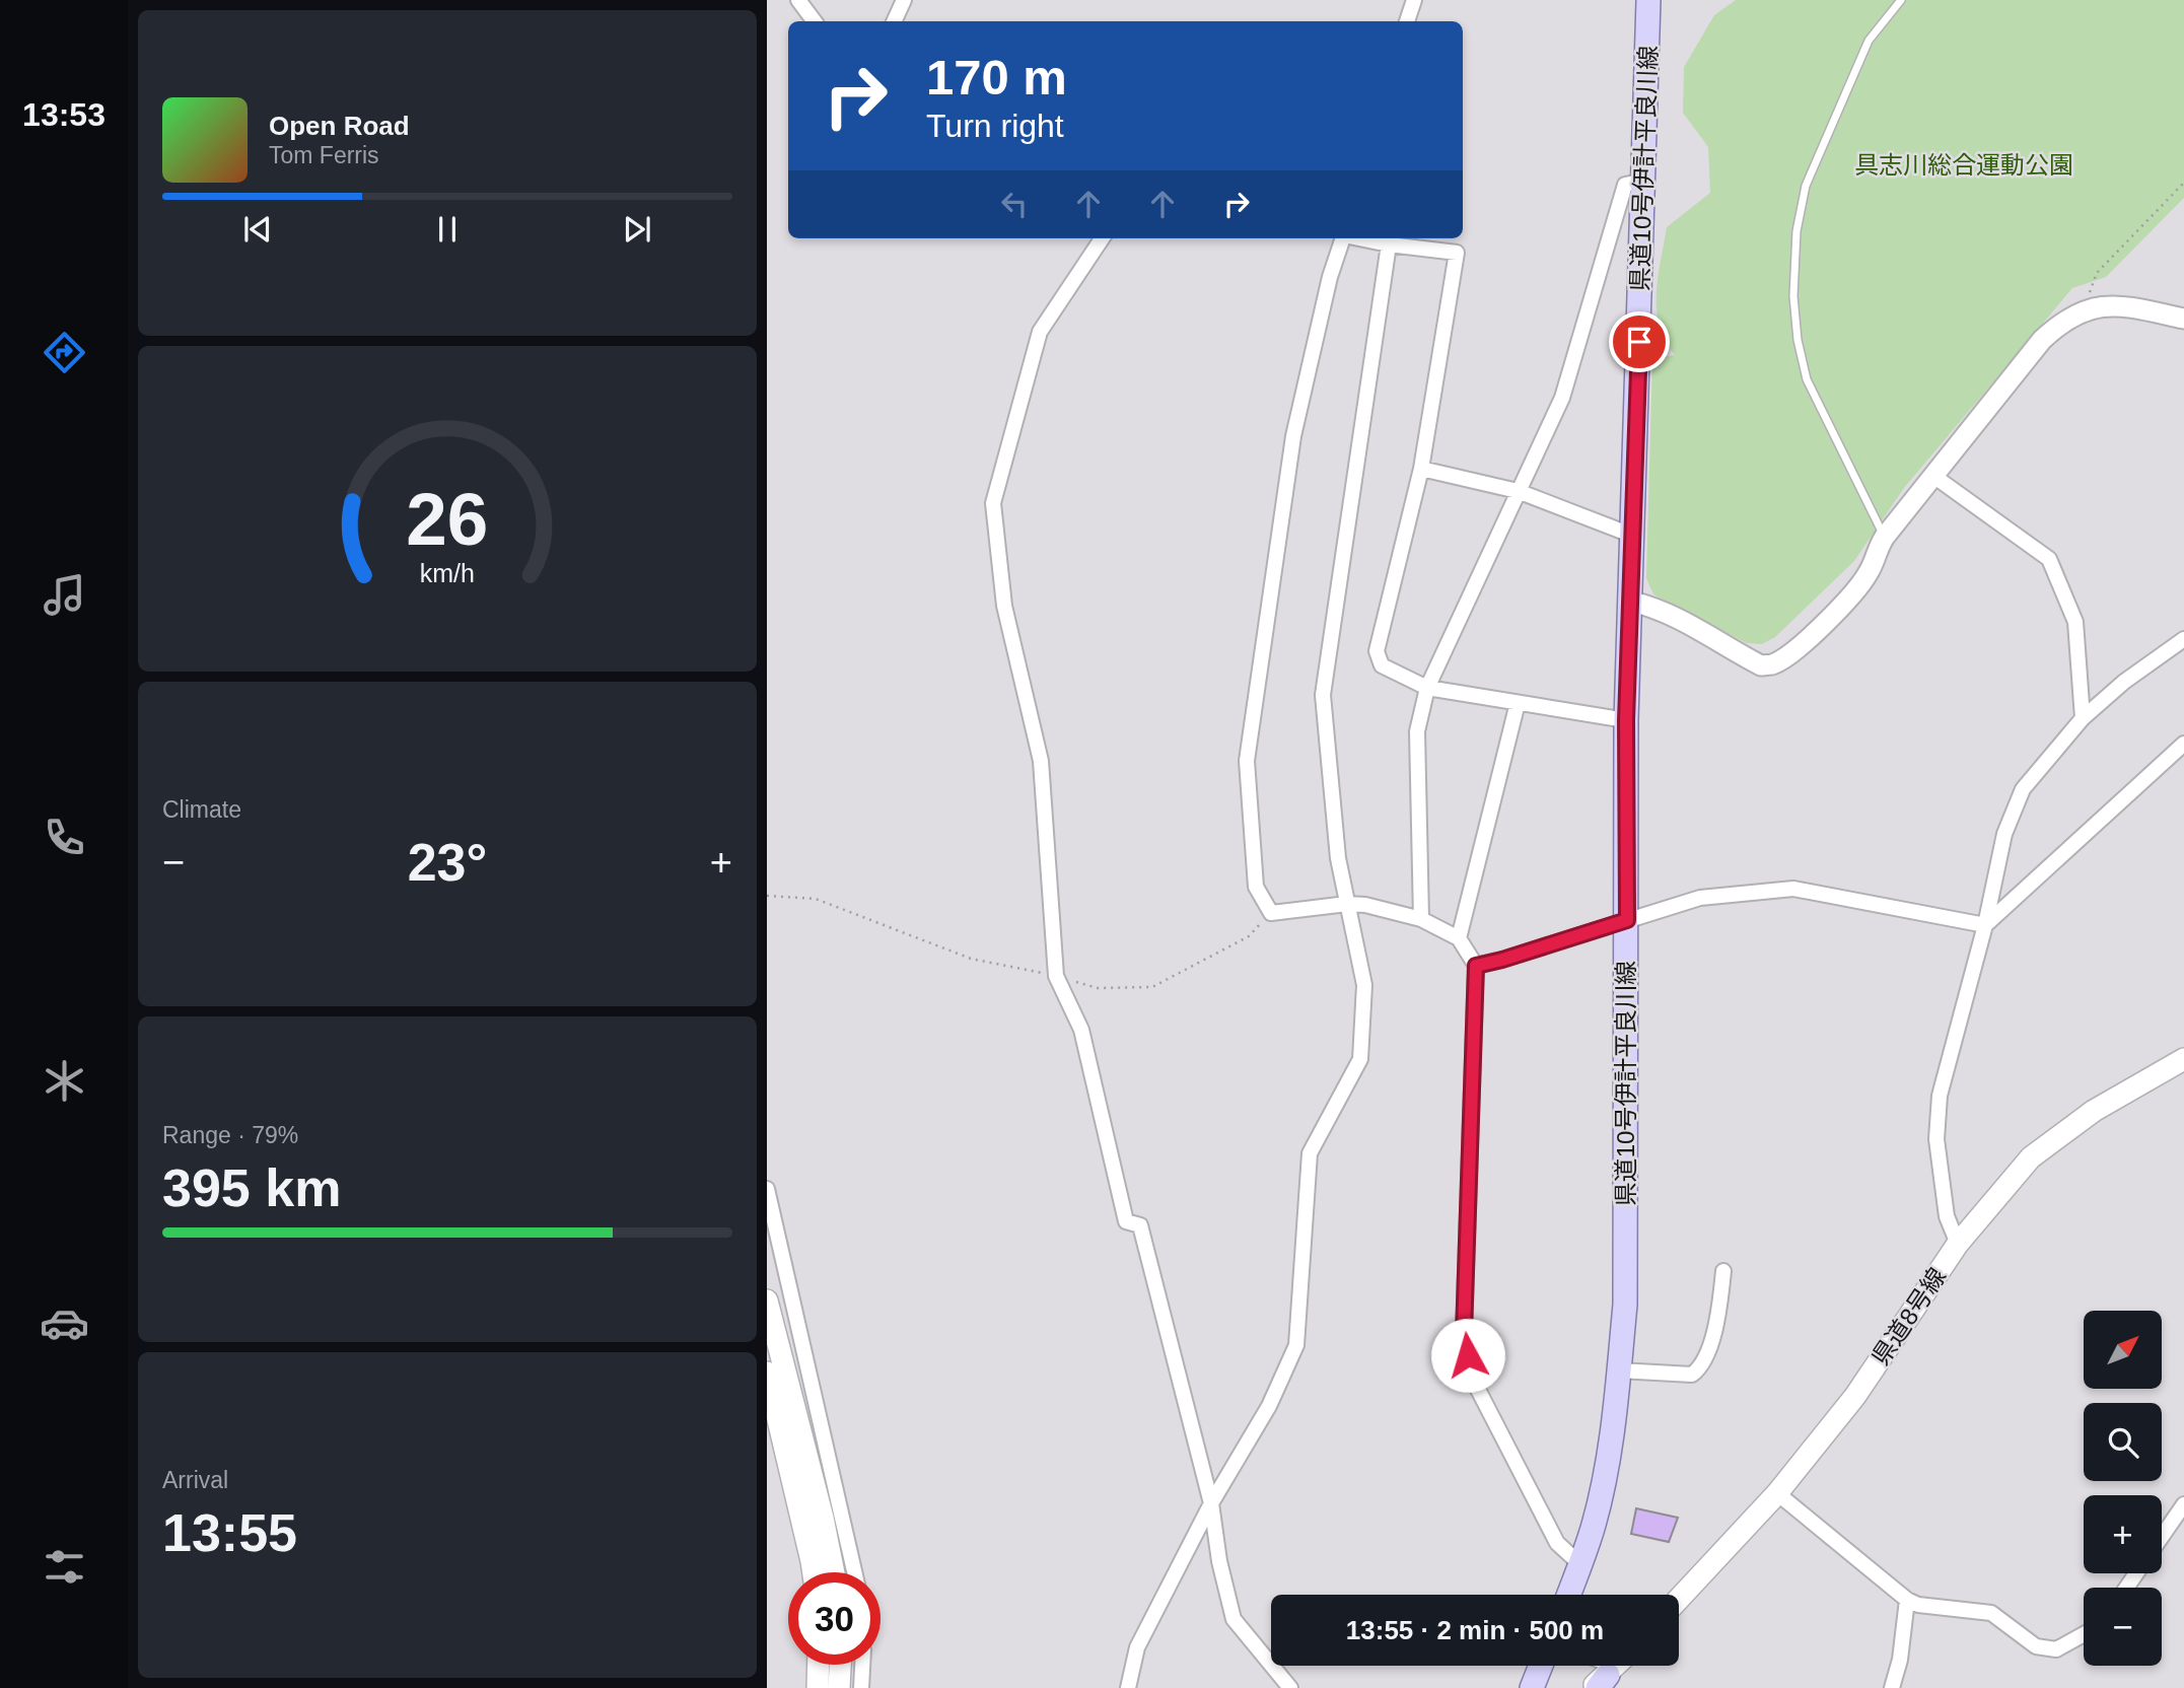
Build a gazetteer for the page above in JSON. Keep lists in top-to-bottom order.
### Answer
{
  "streets": {
    "main road": ["県道10号伊計平良川線", "県道8号線"]
  },
  "parks": ["具志川総合運動公園"],
  "north": "top right",
  "page": {
    "tabs": "13:53",
    "turn": ["170 m", "Turn right"],
    "song": ["Open Road", "Tom Ferris"],
    "tile": [
      "Climate",
      ["Range · 79%", "395 km"],
      ["Arrival", "13:55"]
    ],
    "heat": ["−", "23°", "+"],
    "map_buttons": ["+", "−"],
    "limit": "30",
    "trip": "13:55 · 2 min · 500 m",
    "gauge": ["26", "km/h"]
  }
}
